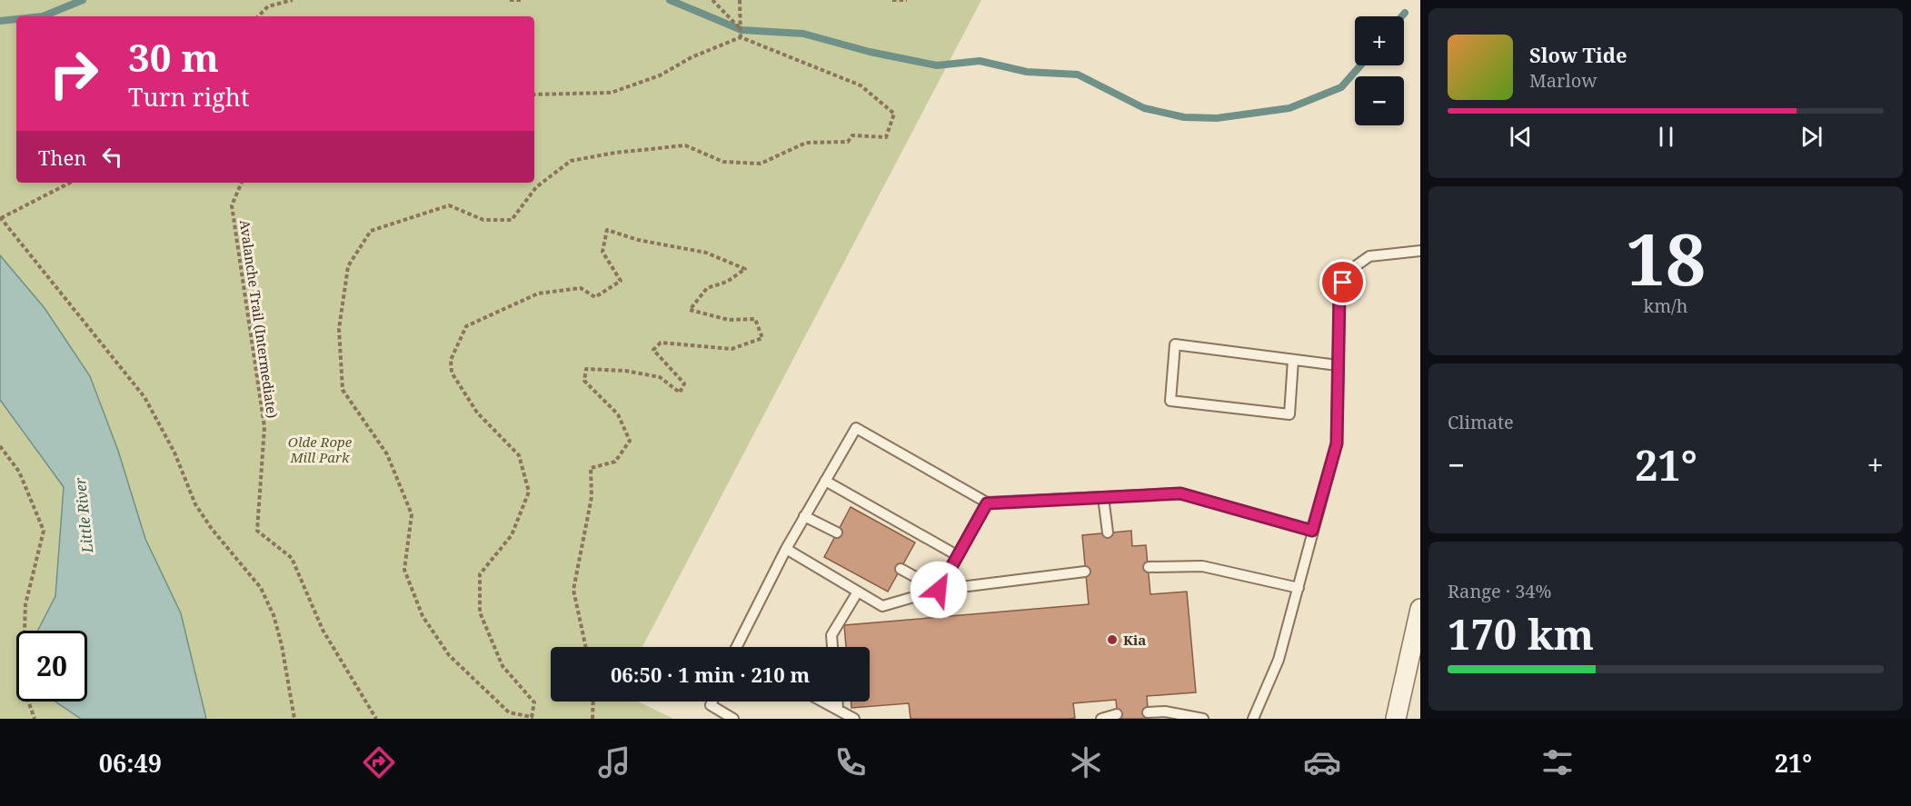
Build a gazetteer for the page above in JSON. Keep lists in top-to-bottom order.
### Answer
{
  "streets": {
    "path": ["Avalanche Trail (Intermediate)"]
  },
  "water": ["Little River"],
  "parks": ["Olde Rope Mill Park"],
  "places": ["Kia"],
  "page": {
    "map_buttons": ["+", "−"],
    "turn": ["30 m", "Turn right"],
    "song": ["Slow Tide", "Marlow"],
    "then": "Then",
    "tile": [
      ["18", "km/h"],
      "Climate",
      ["Range · 34%", "170 km"]
    ],
    "heat": ["−", "21°", "+"],
    "limit": "20",
    "trip": "06:50 · 1 min · 210 m",
    "tabs": ["06:49", "21°"]
  }
}
